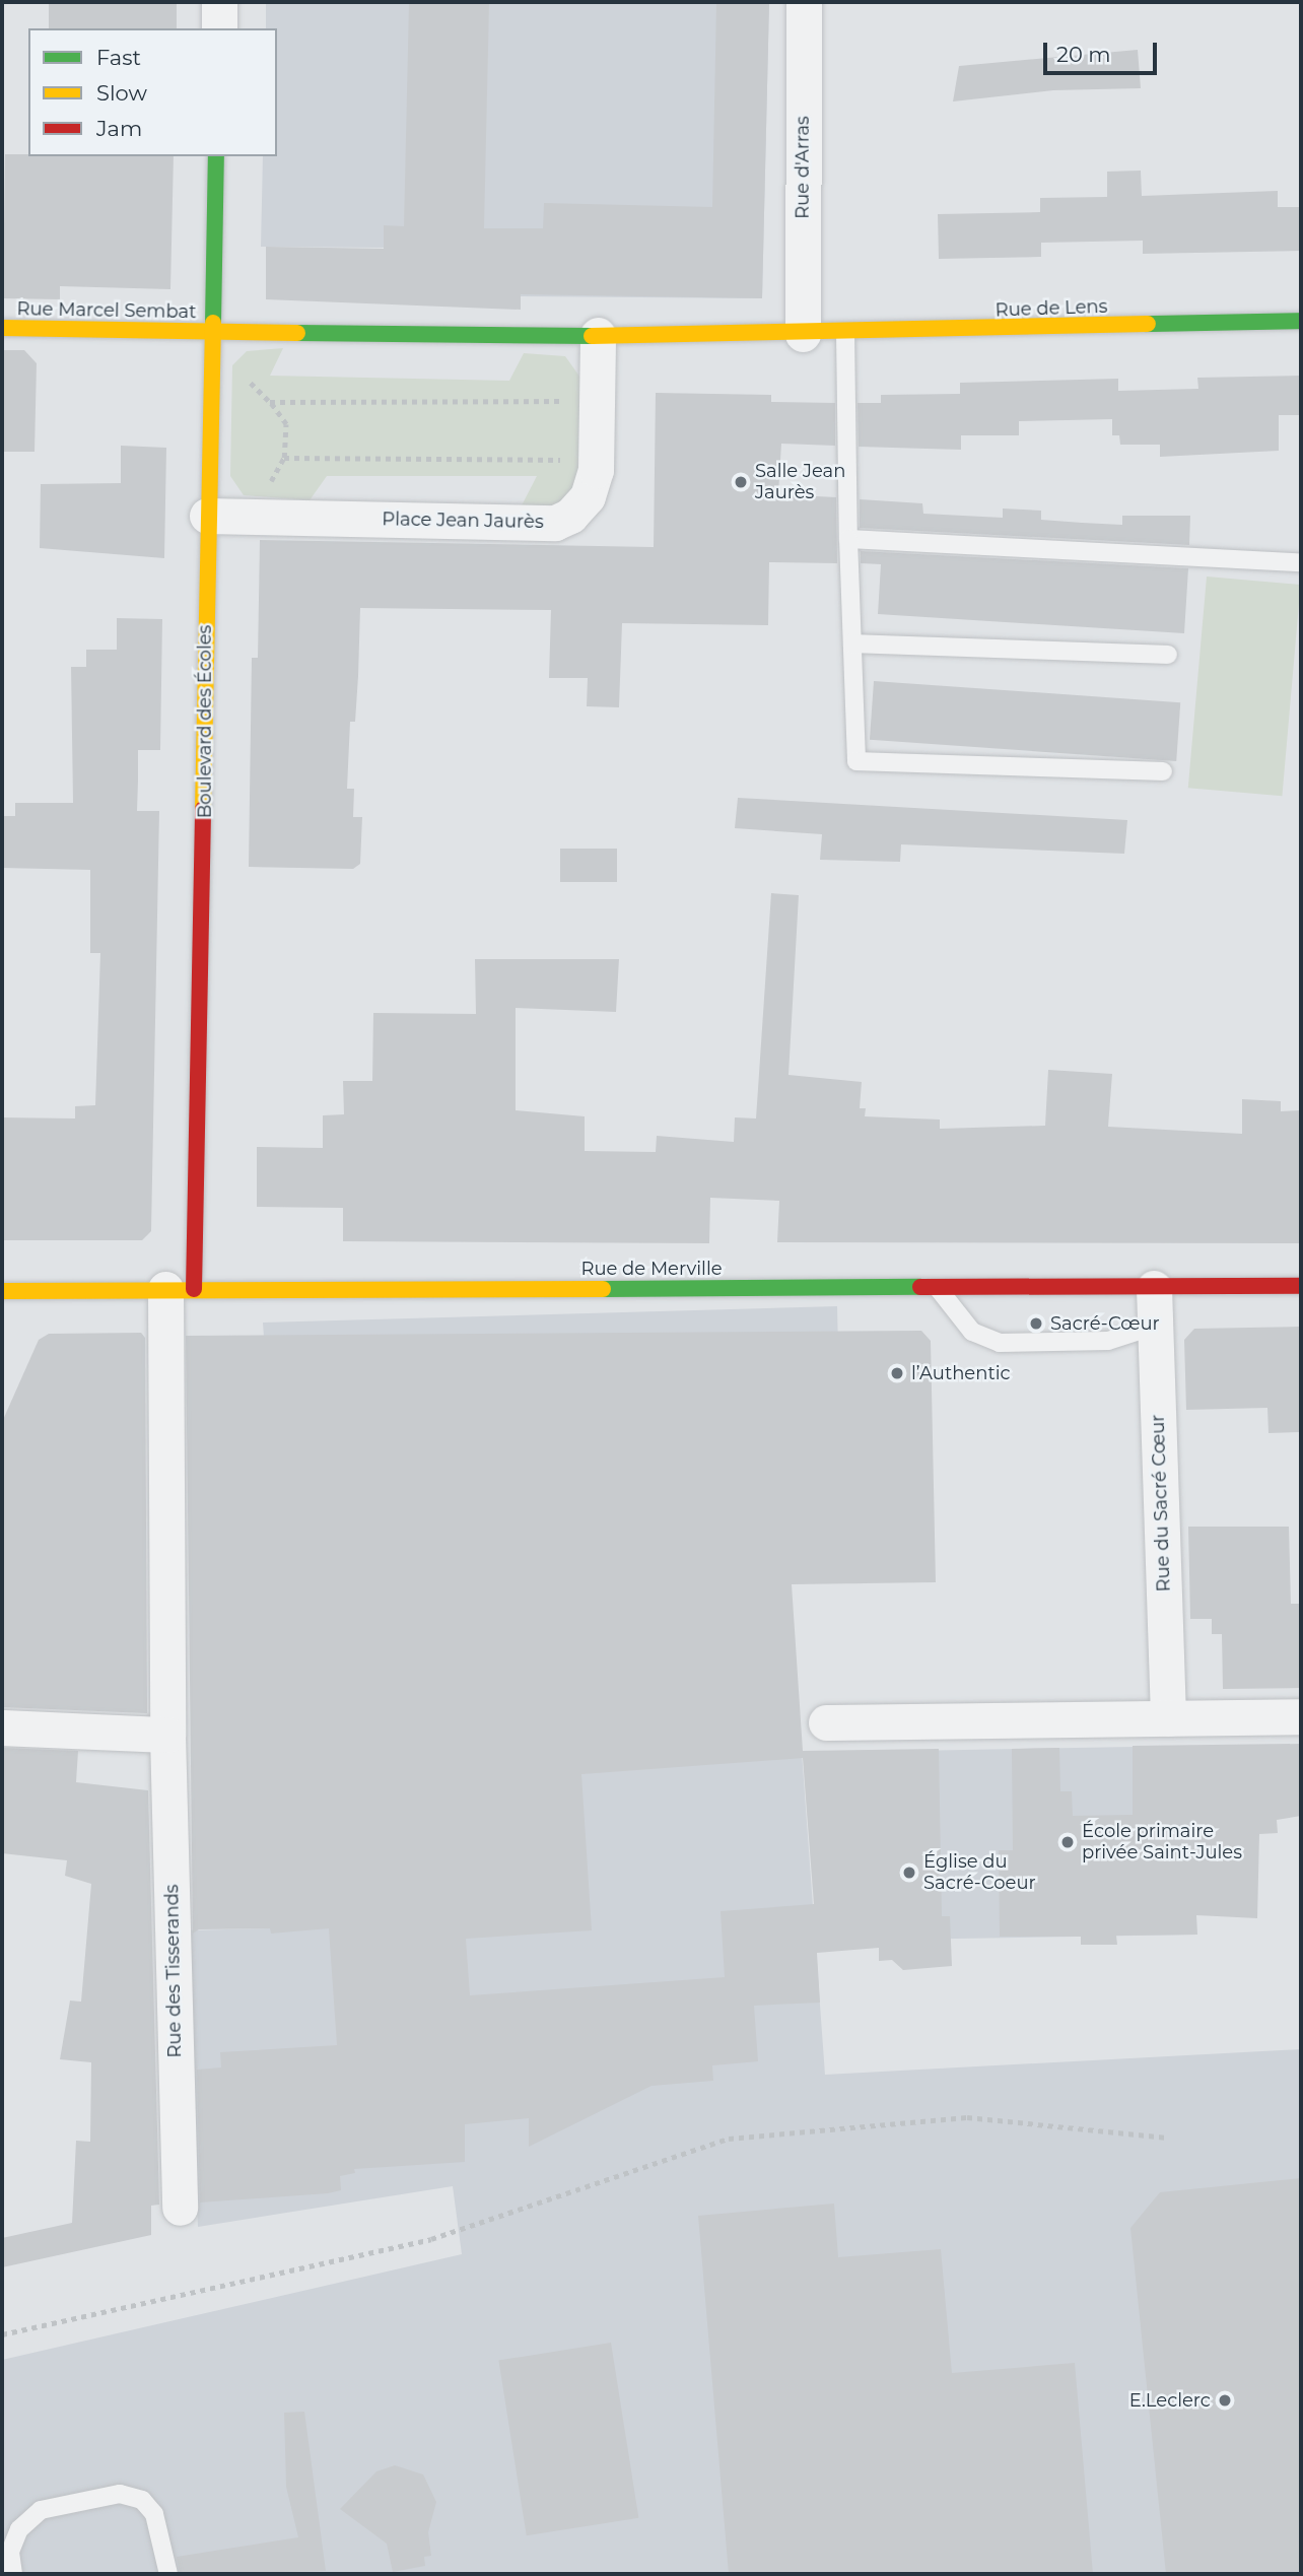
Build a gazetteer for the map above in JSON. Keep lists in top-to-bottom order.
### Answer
{
  "streets": {
    "street": [
      "Rue d'Arras",
      "Rue de Lens",
      "Rue Marcel Sembat",
      "Place Jean Jaurès",
      "Boulevard des Écoles",
      "Rue de Merville",
      "Rue du Sacré Cœur",
      "Rue des Tisserands"
    ]
  },
  "crossings": [
    ["Rue d'Arras", "Rue de Lens"],
    ["Rue Marcel Sembat", "Boulevard des Écoles"],
    ["Place Jean Jaurès", "Boulevard des Écoles"],
    ["Boulevard des Écoles", "Rue de Merville"],
    ["Boulevard des Écoles", "Rue des Tisserands"],
    ["Rue de Merville", "Rue du Sacré Cœur"],
    ["Rue de Merville", "Rue des Tisserands"]
  ],
  "places": [
    "Salle Jean Jaurès",
    "Sacré-Cœur",
    "l’Authentic",
    "École primaire privée Saint-Jules",
    "Église du Sacré-Coeur",
    "E.Leclerc"
  ],
  "legend": ["Fast", "Slow", "Jam"],
  "scale_bar": "20 m"
}
